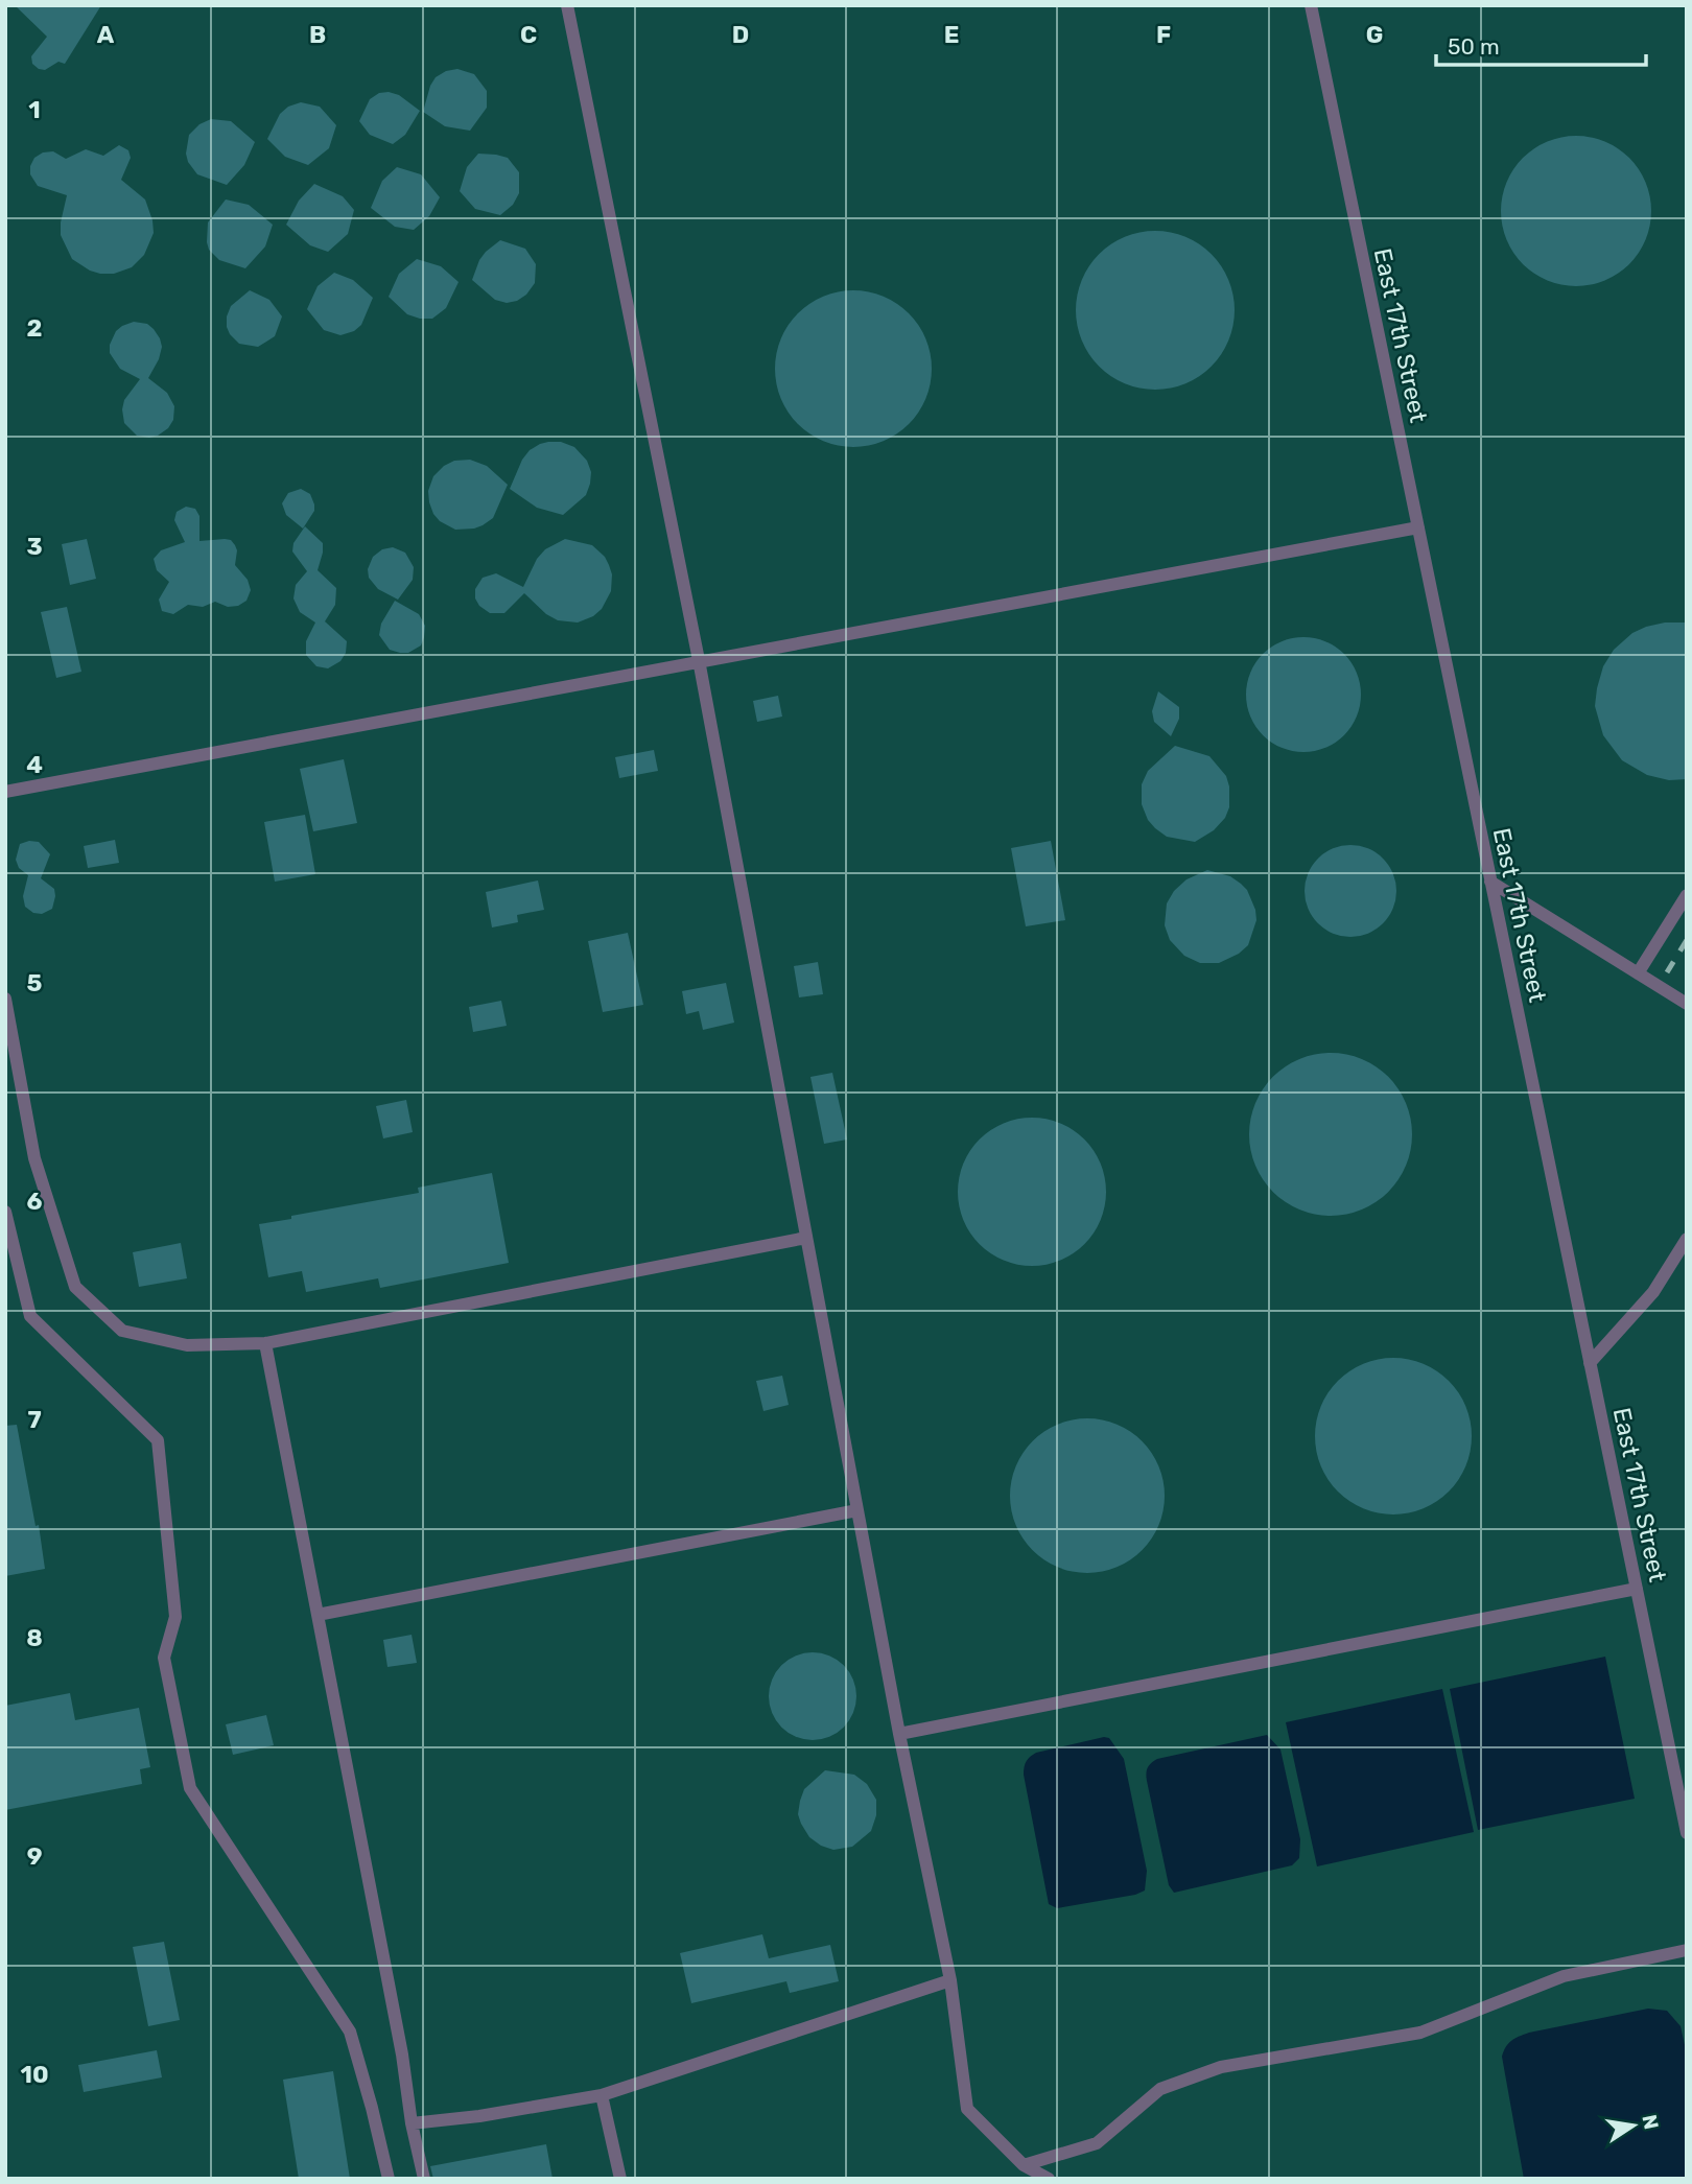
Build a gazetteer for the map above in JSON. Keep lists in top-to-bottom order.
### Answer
{
  "streets": {
    "lane": ["East 17th Street"]
  },
  "scale_bar": "50 m",
  "north": "right",
  "grid": {
    "columns": [
      "A",
      "B",
      "C",
      "D",
      "E",
      "F",
      "G"
    ],
    "rows": [
      "1",
      "2",
      "3",
      "4",
      "5",
      "6",
      "7",
      "8",
      "9",
      "10"
    ]
  }
}
